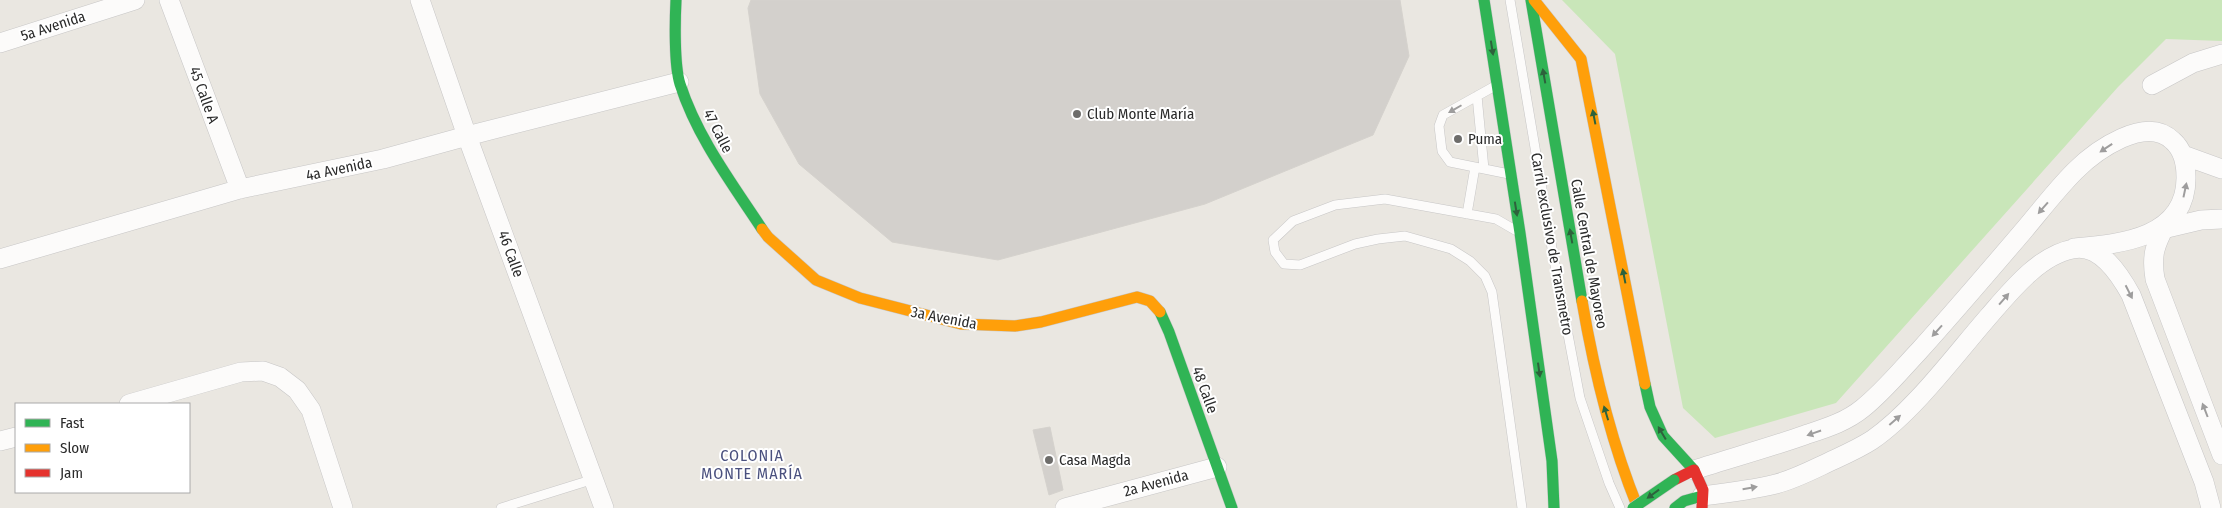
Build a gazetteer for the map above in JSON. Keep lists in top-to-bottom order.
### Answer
{
  "streets": {
    "main road": [
      "47 Calle",
      "Calle Central de Mayoreo",
      "3a Avenida",
      "48 Calle"
    ],
    "street": [
      "5a Avenida",
      "45 Calle A",
      "4a Avenida",
      "46 Calle",
      "2a Avenida"
    ],
    "lane": ["Carril exclusivo de Transmetro"]
  },
  "crossings": [
    ["45 Calle A", "4a Avenida"],
    ["47 Calle", "4a Avenida"],
    ["47 Calle", "3a Avenida"],
    ["4a Avenida", "46 Calle"],
    ["3a Avenida", "48 Calle"],
    ["48 Calle", "2a Avenida"]
  ],
  "districts": ["COLONIA MONTE MARÍA"],
  "places": ["Club Monte María", "Puma", "Casa Magda"],
  "legend": ["Fast", "Slow", "Jam"]
}
